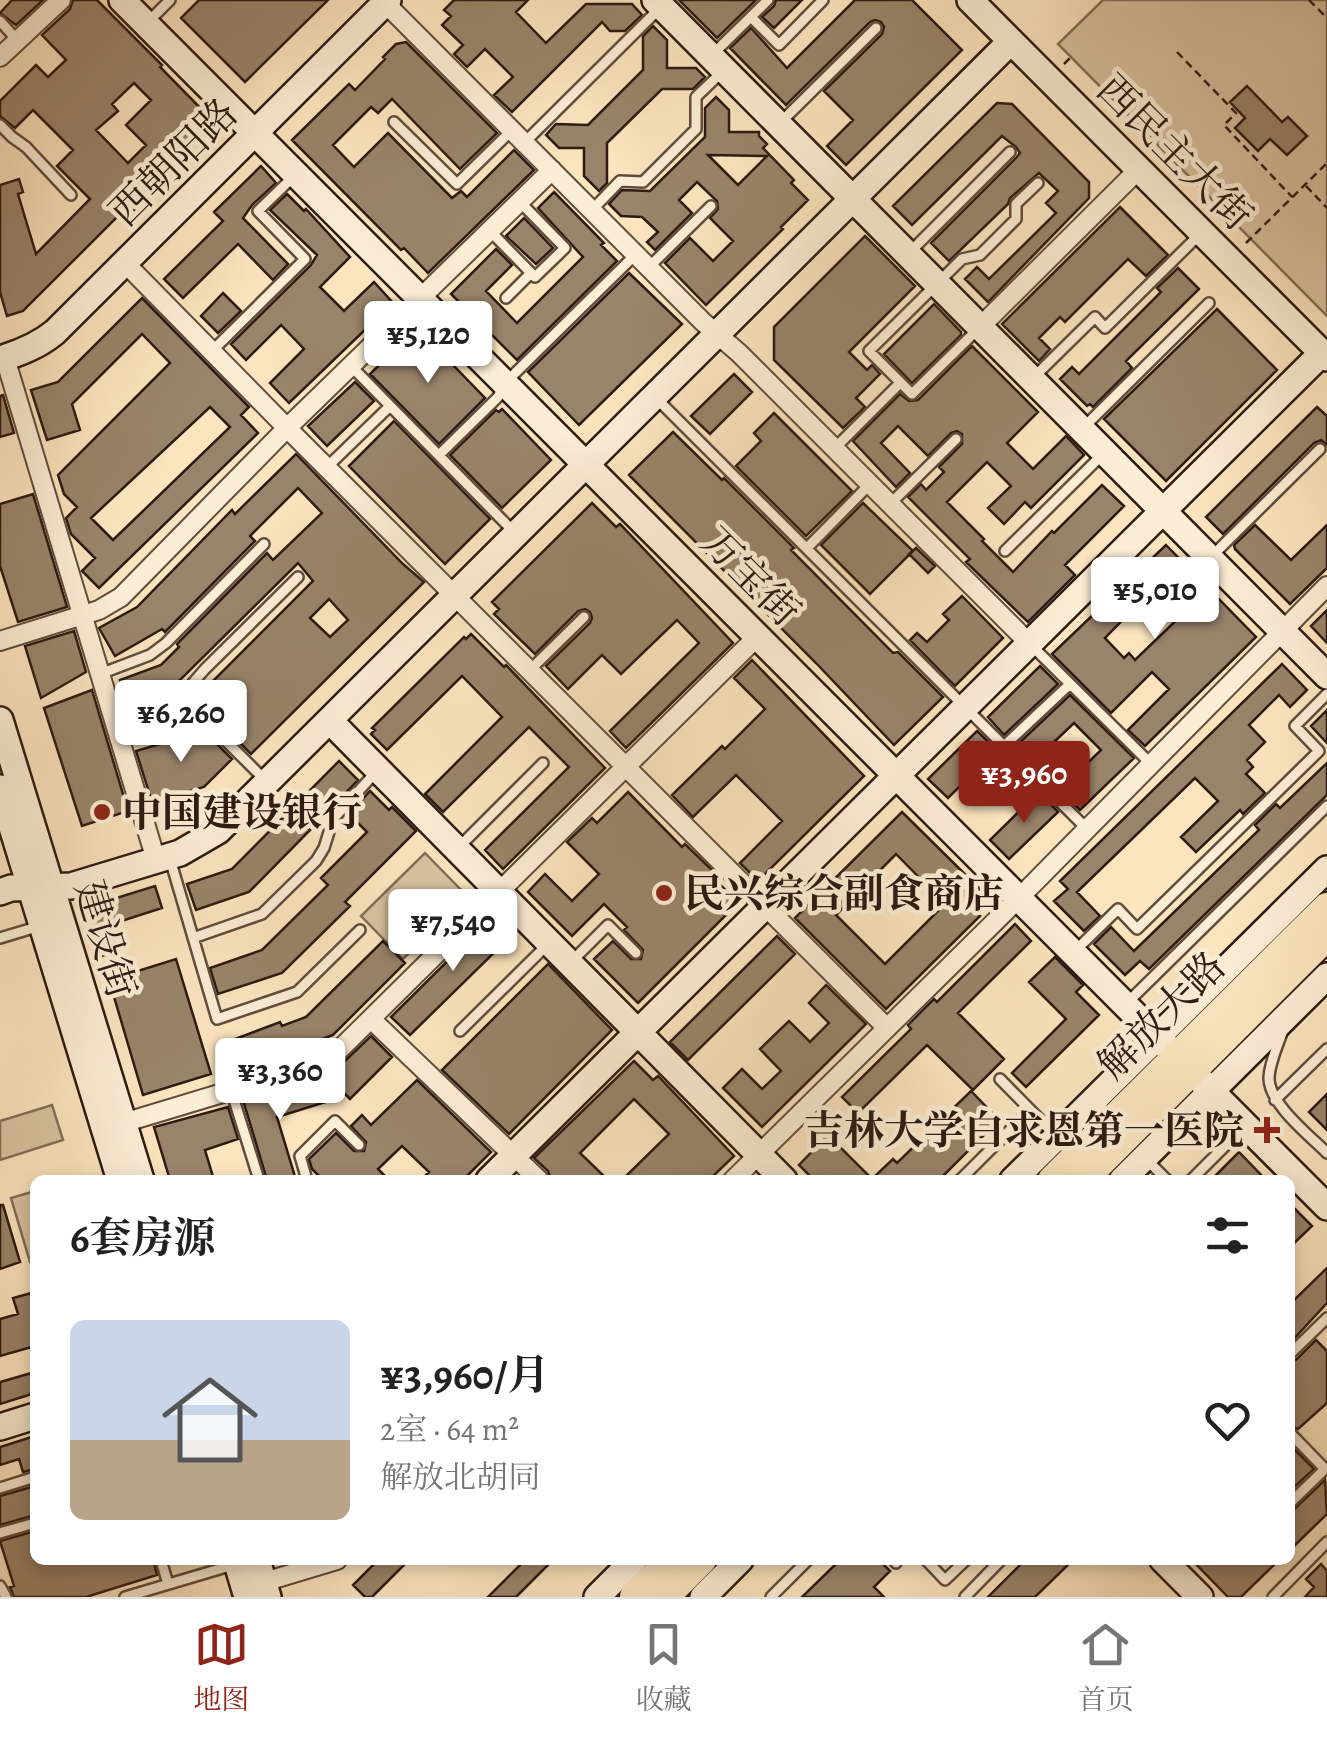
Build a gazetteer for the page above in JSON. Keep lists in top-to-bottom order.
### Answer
{
  "streets": {
    "main road": ["解放大路"],
    "street": [
      "西民主大街",
      "西朝阳路",
      "万宝街",
      "建设街"
    ]
  },
  "crossings": [
    ["西朝阳路", "万宝街"],
    ["万宝街", "解放大路"]
  ],
  "places": {
    "other": ["中国建设银行", "民兴综合副食商店"],
    "health": ["吉林大学白求恩第一医院"]
  },
  "page": {
    "price": [
      "¥5,120",
      "¥5,010",
      "¥6,260",
      "¥3,960",
      "¥7,540",
      "¥3,360"
    ],
    "heading": "6套房源",
    "list": [
      {
        "name": "¥3,960/月",
        "note": "2室 · 64 m² · 解放北胡同"
      }
    ],
    "tabs": ["地图", "收藏", "首页"]
  }
}
